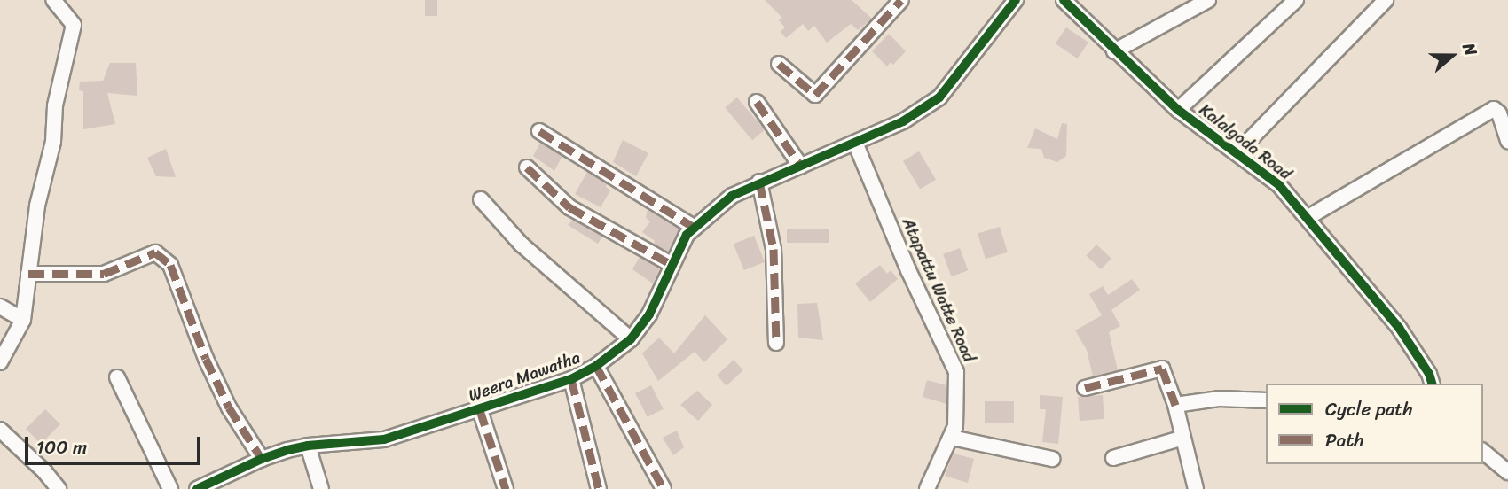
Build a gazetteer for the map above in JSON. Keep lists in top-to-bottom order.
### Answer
{
  "streets": {
    "street": ["Kalalgoda Road", "Atapattu Watte Road", "Weera Mawatha"]
  },
  "crossings": [
    ["Atapattu Watte Road", "Weera Mawatha"]
  ],
  "legend": ["Cycle path", "Path"],
  "scale_bar": "100 m",
  "north": "right"
}
